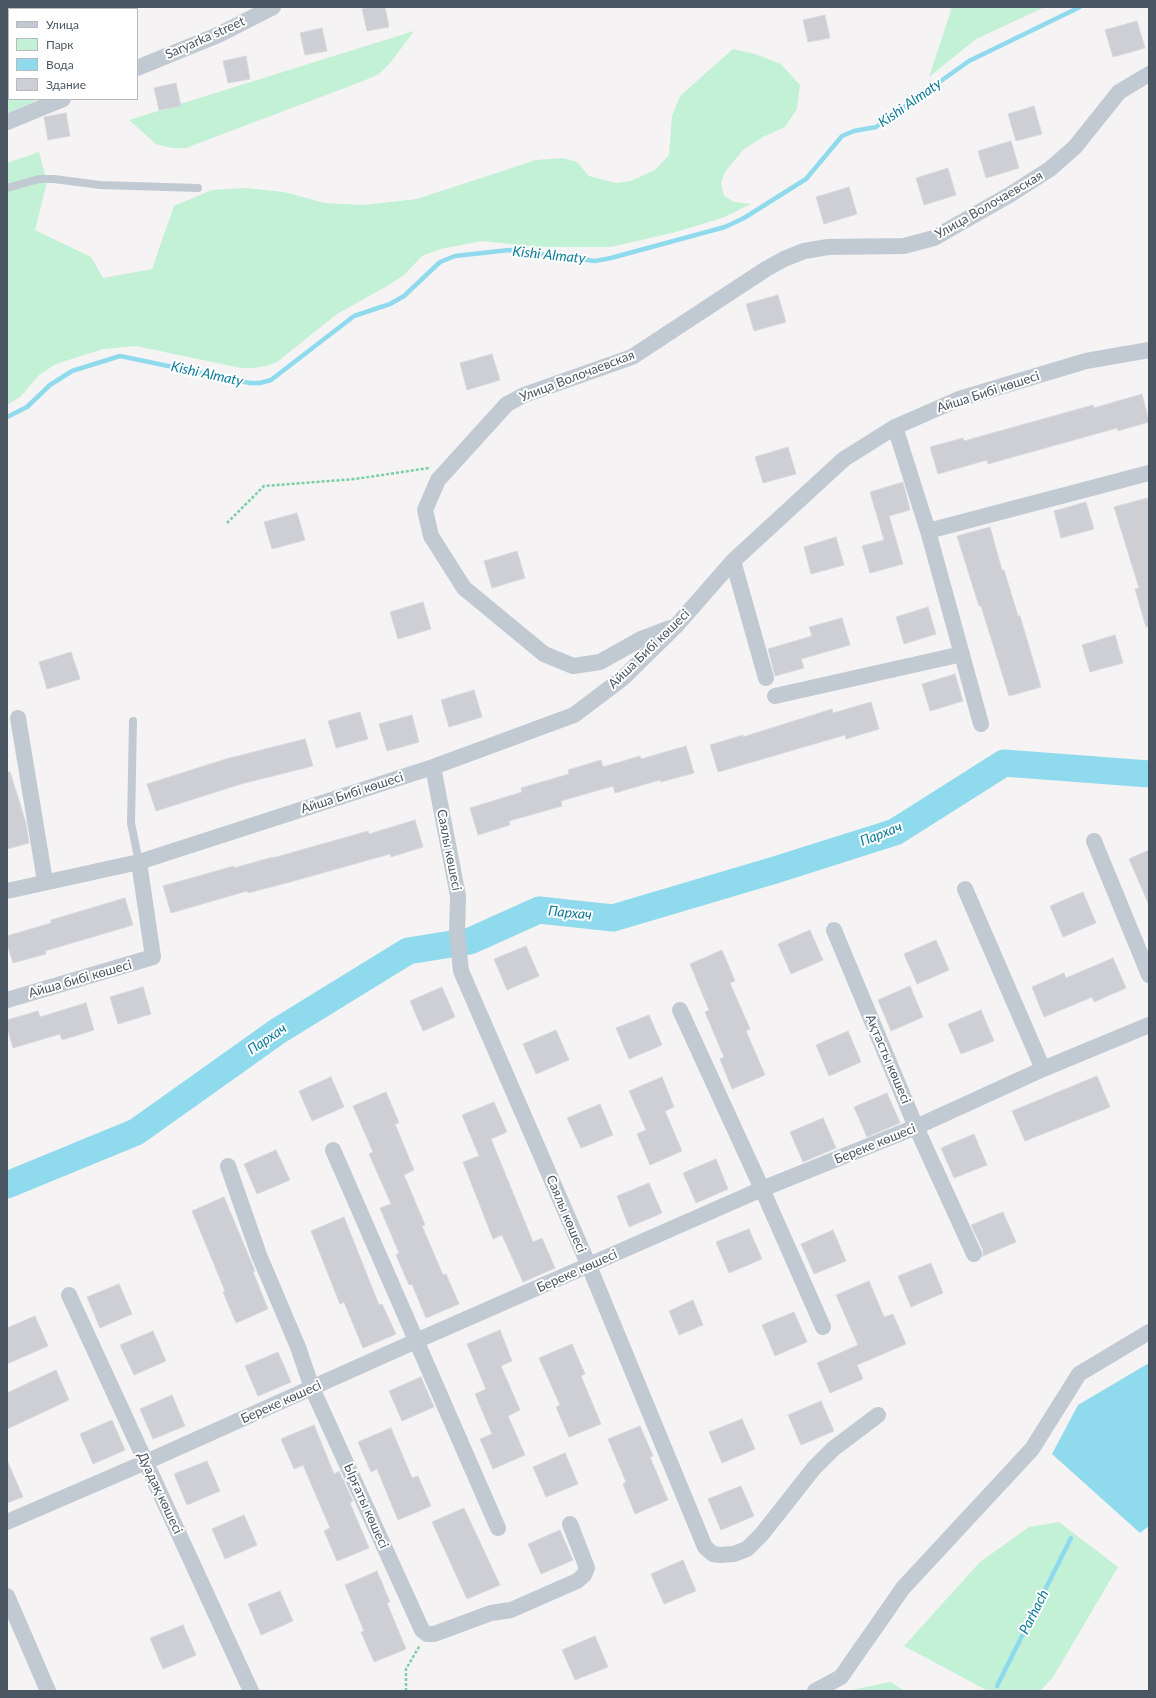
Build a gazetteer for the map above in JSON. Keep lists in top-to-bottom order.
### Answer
{
  "streets": {
    "street": [
      "Saryarka street",
      "Улица Волочаевская",
      "Айша Бибі көшесі",
      "Саялы көшесі",
      "Айша бибі көшесі",
      "Ақтасты көшесі",
      "Береке көшесі",
      "Дуадақ көшесі",
      "Ырғаты көшесі"
    ]
  },
  "crossings": [
    ["Улица Волочаевская", "Айша Бибі көшесі"],
    ["Айша Бибі көшесі", "Саялы көшесі"],
    ["Айша Бибі көшесі", "Айша бибі көшесі"],
    ["Саялы көшесі", "Береке көшесі"],
    ["Ақтасты көшесі", "Береке көшесі"],
    ["Береке көшесі", "Дуадақ көшесі"],
    ["Береке көшесі", "Ырғаты көшесі"]
  ],
  "water": ["Kіshі Almaty", "Пархач", "Parhach"],
  "legend": [
    "Улица",
    "Парк",
    "Вода",
    "Здание"
  ]
}
